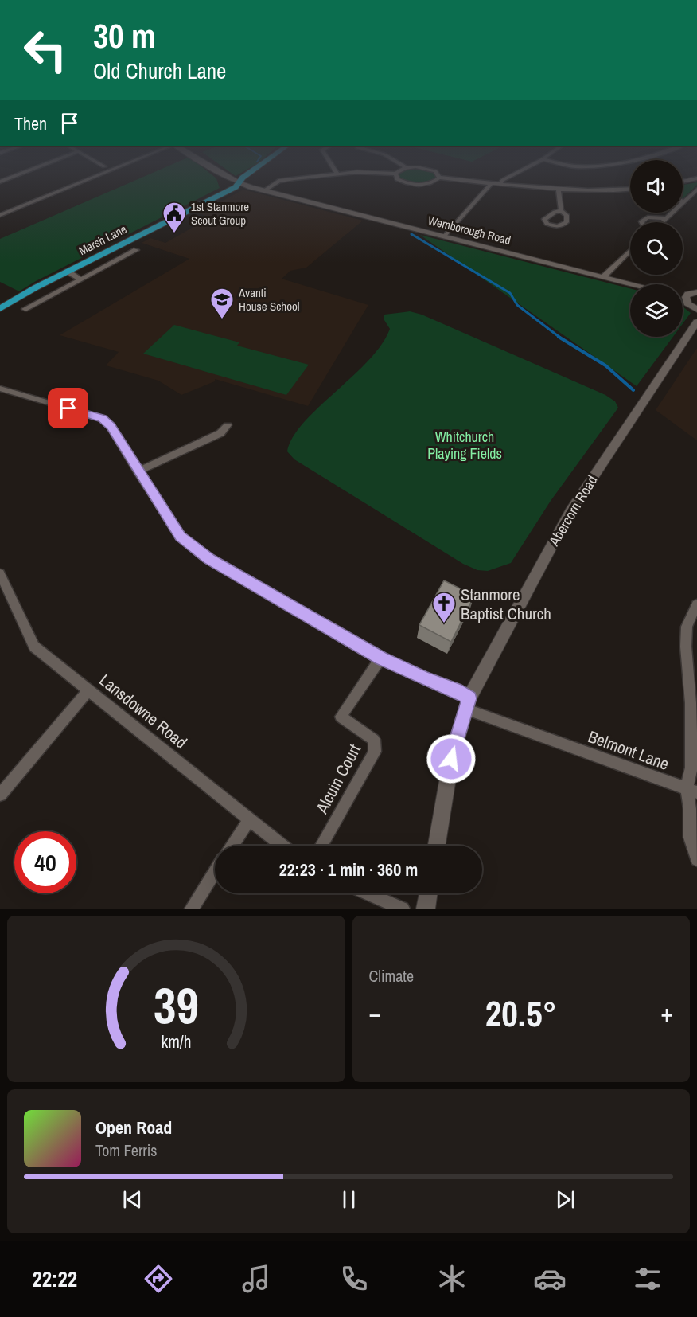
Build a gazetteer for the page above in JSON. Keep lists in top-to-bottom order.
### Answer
{
  "streets": {
    "main road": ["Marsh Lane"],
    "street": [
      "Wemborough Road",
      "Abercorn Road",
      "Lansdowne Road",
      "Belmont Lane",
      "Alcuin Court"
    ]
  },
  "crossings": [
    ["Wemborough Road", "Marsh Lane"],
    ["Abercorn Road", "Belmont Lane"],
    ["Belmont Lane", "Alcuin Court"]
  ],
  "parks": ["Whitchurch Playing Fields"],
  "places": {
    "public building": ["1st Stanmore Scout Group"],
    "school or university": ["Avanti House School"],
    "church": ["Stanmore Baptist Church"]
  },
  "page": {
    "turn": ["30 m", "Old Church Lane"],
    "then": "Then",
    "limit": "40",
    "trip": "22:23 · 1 min · 360 m",
    "tile": "Climate",
    "heat": ["−", "20.5°", "+"],
    "song": ["Open Road", "Tom Ferris"],
    "tabs": "22:22",
    "gauge": ["39", "km/h"]
  }
}
